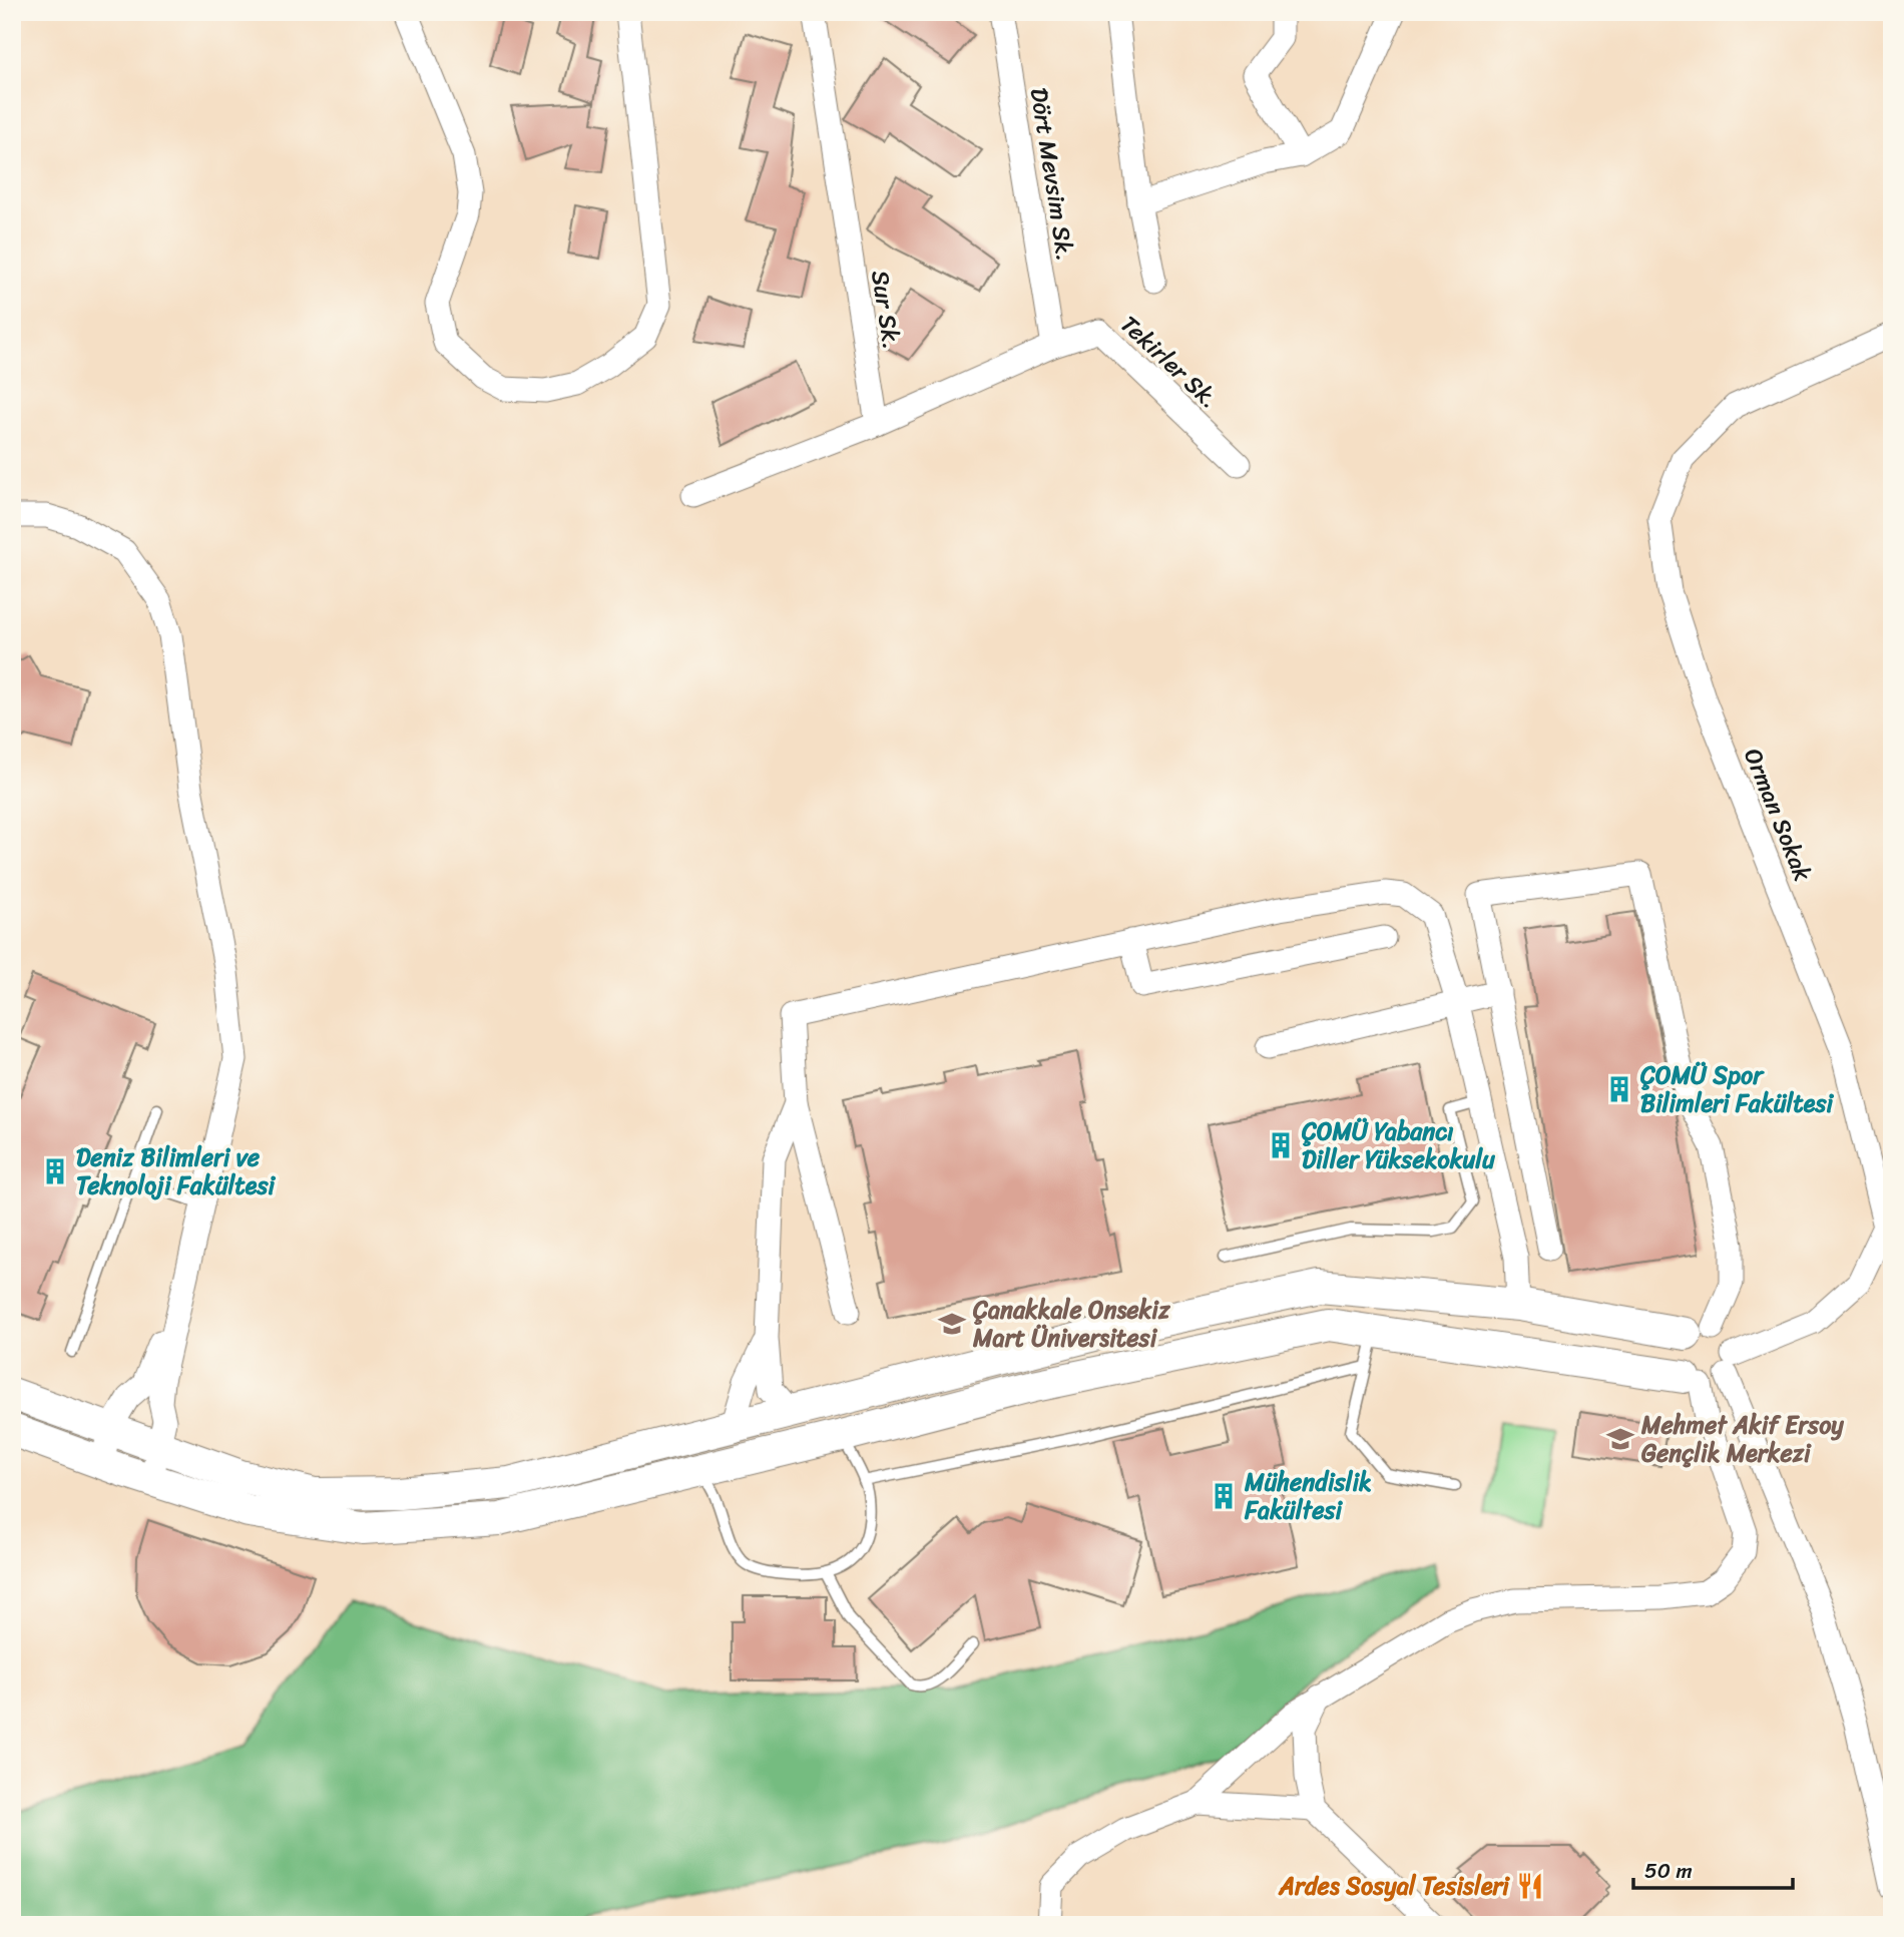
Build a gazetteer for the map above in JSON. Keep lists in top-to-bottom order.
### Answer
{
  "streets": {
    "street": [
      "Dört Mevsim Sk.",
      "Sur Sk.",
      "Tekirler Sk.",
      "Orman Sokak"
    ]
  },
  "crossings": [
    ["Dört Mevsim Sk.", "Tekirler Sk."]
  ],
  "places": {
    "building": [
      "ÇOMÜ Spor Bilimleri Fakültesi",
      "ÇOMÜ Yabancı Diller Yüksekokulu",
      "Deniz Bilimleri ve Teknoloji Fakültesi",
      "Mühendislik Fakültesi"
    ],
    "school or university": ["Çanakkale Onsekiz Mart Üniversitesi", "Mehmet Akif Ersoy Gençlik Merkezi"],
    "restaurant": ["Ardes Sosyal Tesisleri"]
  },
  "scale_bar": "50 m"
}
